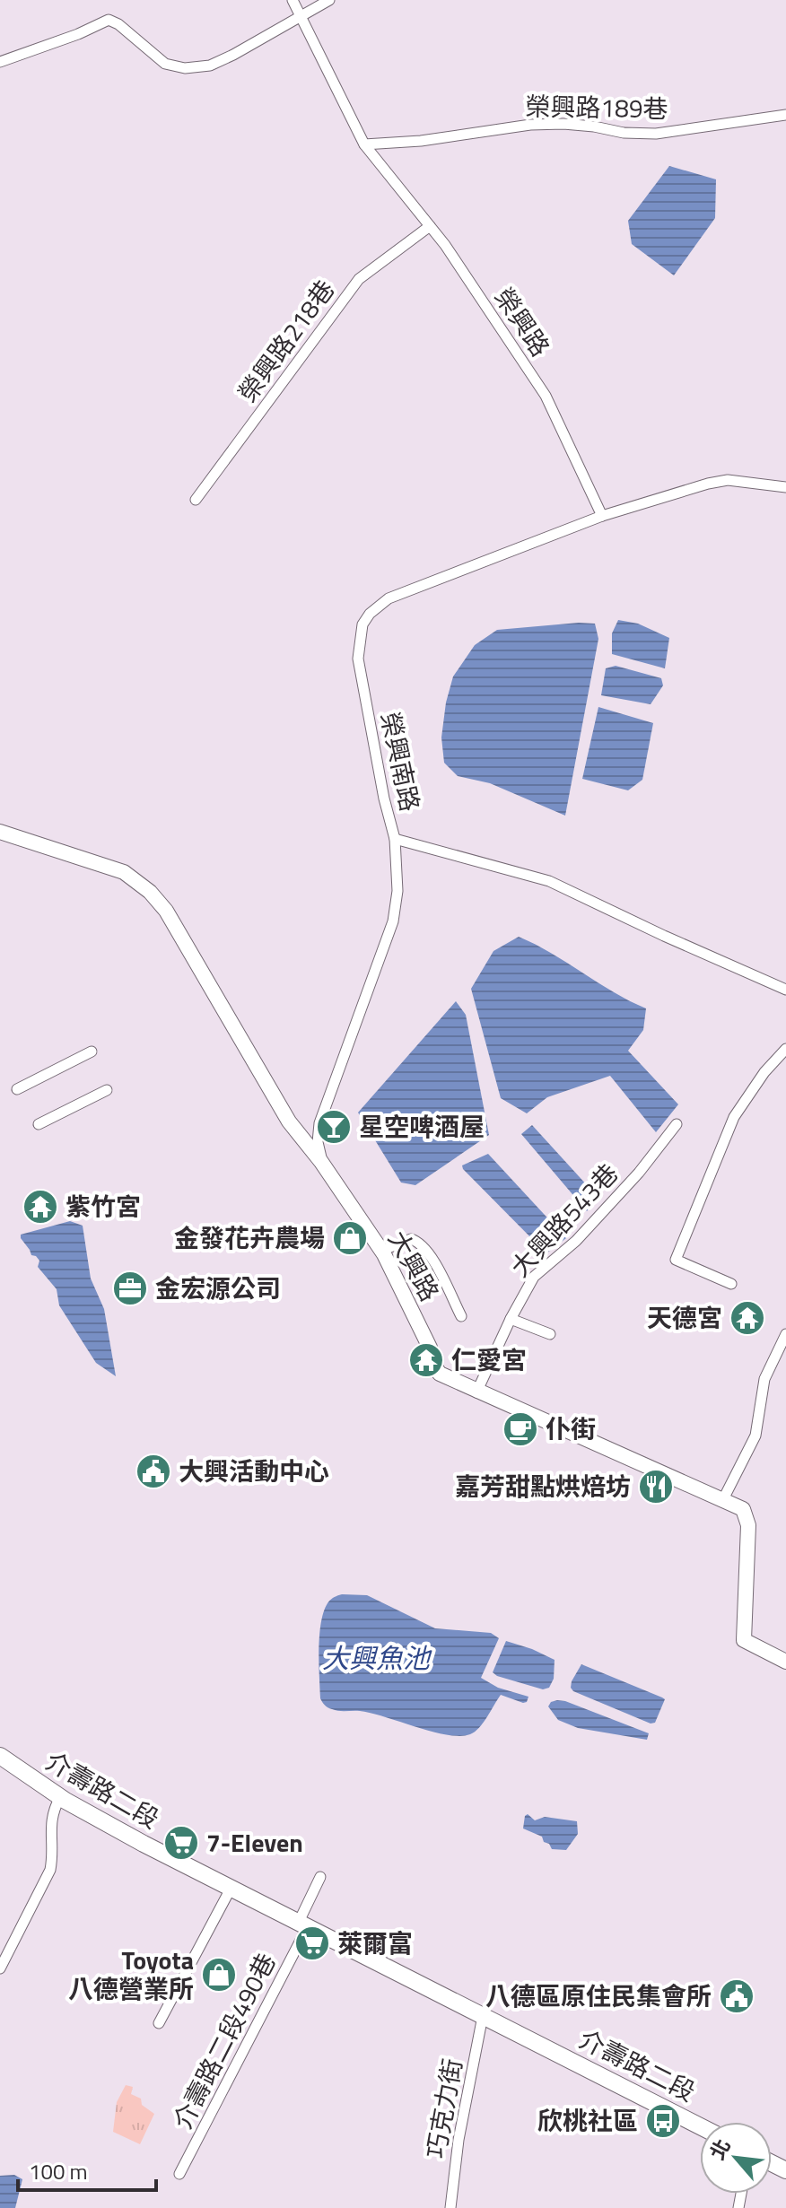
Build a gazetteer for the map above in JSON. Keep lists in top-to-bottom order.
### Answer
{
  "streets": {
    "main road": ["介壽路二段"],
    "street": [
      "榮興路189巷",
      "榮興路",
      "榮興路218巷",
      "榮興南路",
      "大興路543巷",
      "大興路",
      "介壽路二段490巷",
      "巧克力街"
    ]
  },
  "crossings": [
    ["榮興路189巷", "榮興路"],
    ["榮興路", "榮興路218巷"],
    ["榮興路", "榮興南路"],
    ["榮興南路", "大興路"],
    ["大興路543巷", "大興路"],
    ["介壽路二段", "介壽路二段490巷"],
    ["介壽路二段", "巧克力街"]
  ],
  "water": ["大興魚池"],
  "places": {
    "bar": ["星空啤酒屋"],
    "temple": ["紫竹宮", "天德宮", "仁愛宮"],
    "shop": ["金發花卉農場", "Toyota 八德營業所"],
    "office": ["金宏源公司"],
    "cafe": ["仆街"],
    "public building": ["大興活動中心", "八德區原住民集會所"],
    "restaurant": ["嘉芳甜點烘焙坊"],
    "supermarket": ["7-Eleven", "萊爾富"],
    "bus stop": ["欣桃社區"]
  },
  "scale_bar": "100 m",
  "north": "top left"
}
